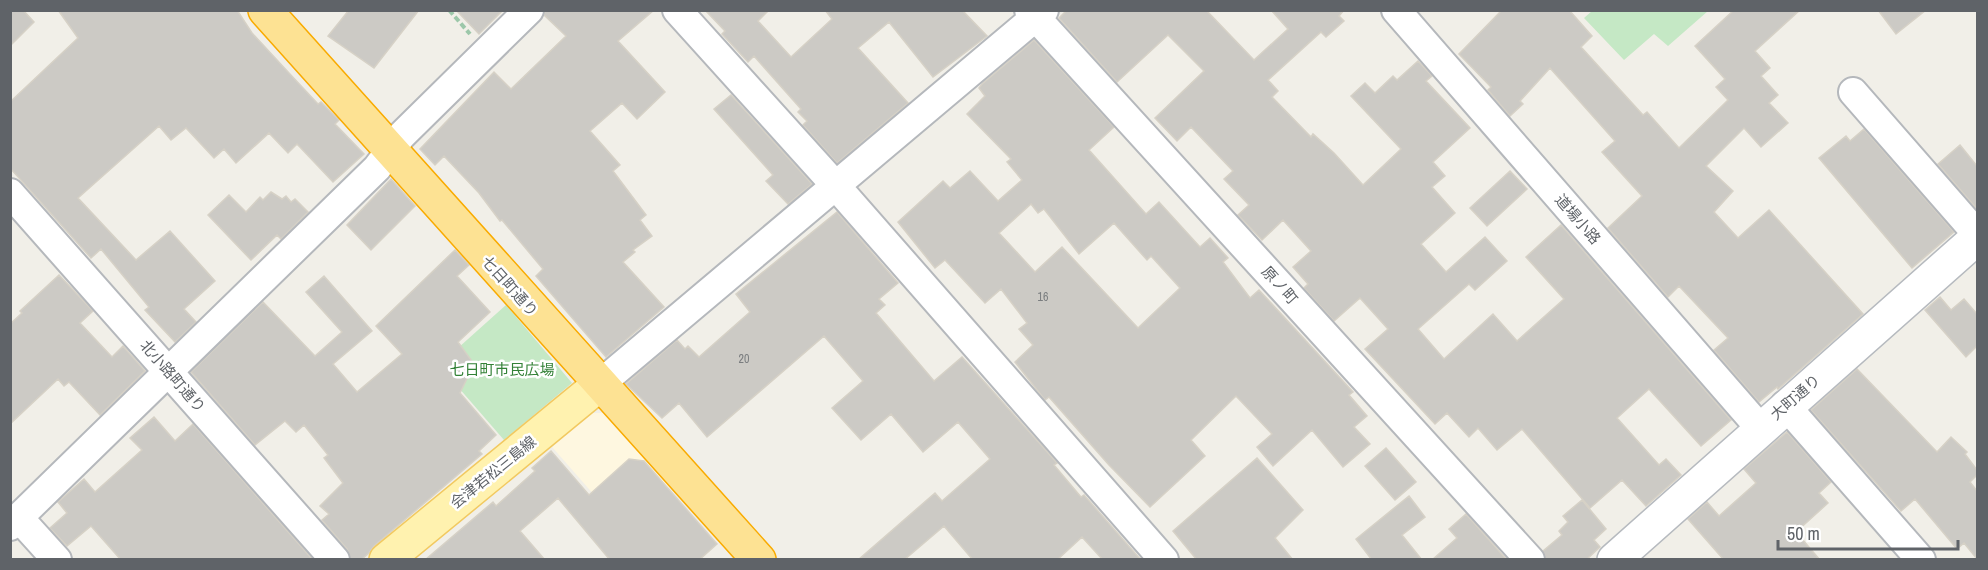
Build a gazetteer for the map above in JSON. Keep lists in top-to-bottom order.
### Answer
{
  "streets": {
    "highway": ["七日町通り"],
    "main road": ["会津若松三島線"],
    "street": [
      "道場小路",
      "原ノ町",
      "北小路町通り",
      "大町通り"
    ]
  },
  "crossings": [
    ["道場小路", "大町通り"],
    ["七日町通り", "会津若松三島線"]
  ],
  "parks": ["七日町市民広場"],
  "house_numbers": ["16", "20"],
  "scale_bar": "50 m"
}
